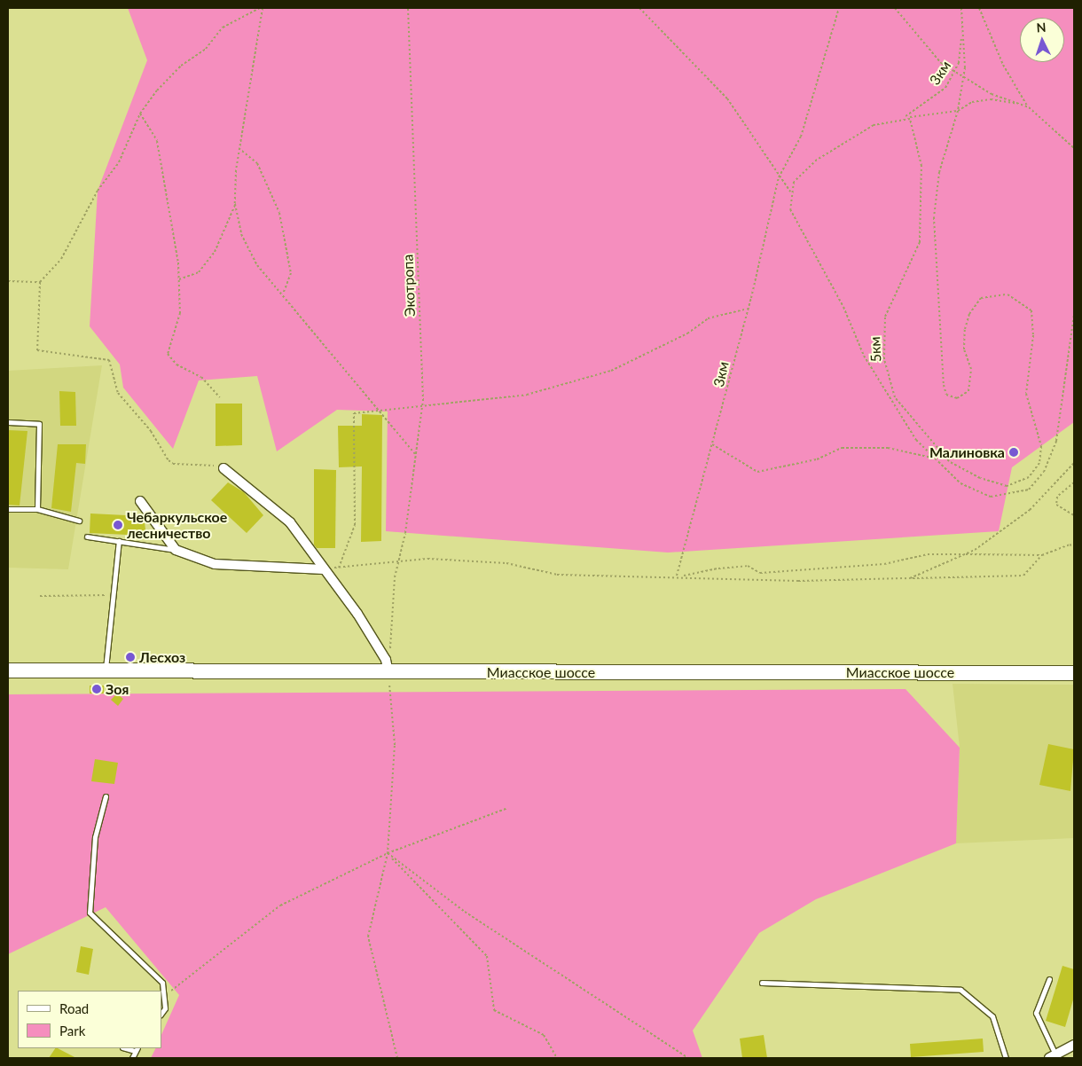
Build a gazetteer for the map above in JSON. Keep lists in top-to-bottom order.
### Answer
{
  "streets": {
    "main road": ["Миасское шоссе"],
    "path": ["3км", "Экотропа", "5км"]
  },
  "crossings": [
    ["Экотропа", "Миасское шоссе"]
  ],
  "places": [
    "Малиновка",
    "Чебаркульское лесничество",
    "Лесхоз",
    "Зоя"
  ],
  "legend": ["Road", "Park"],
  "north": "top"
}
